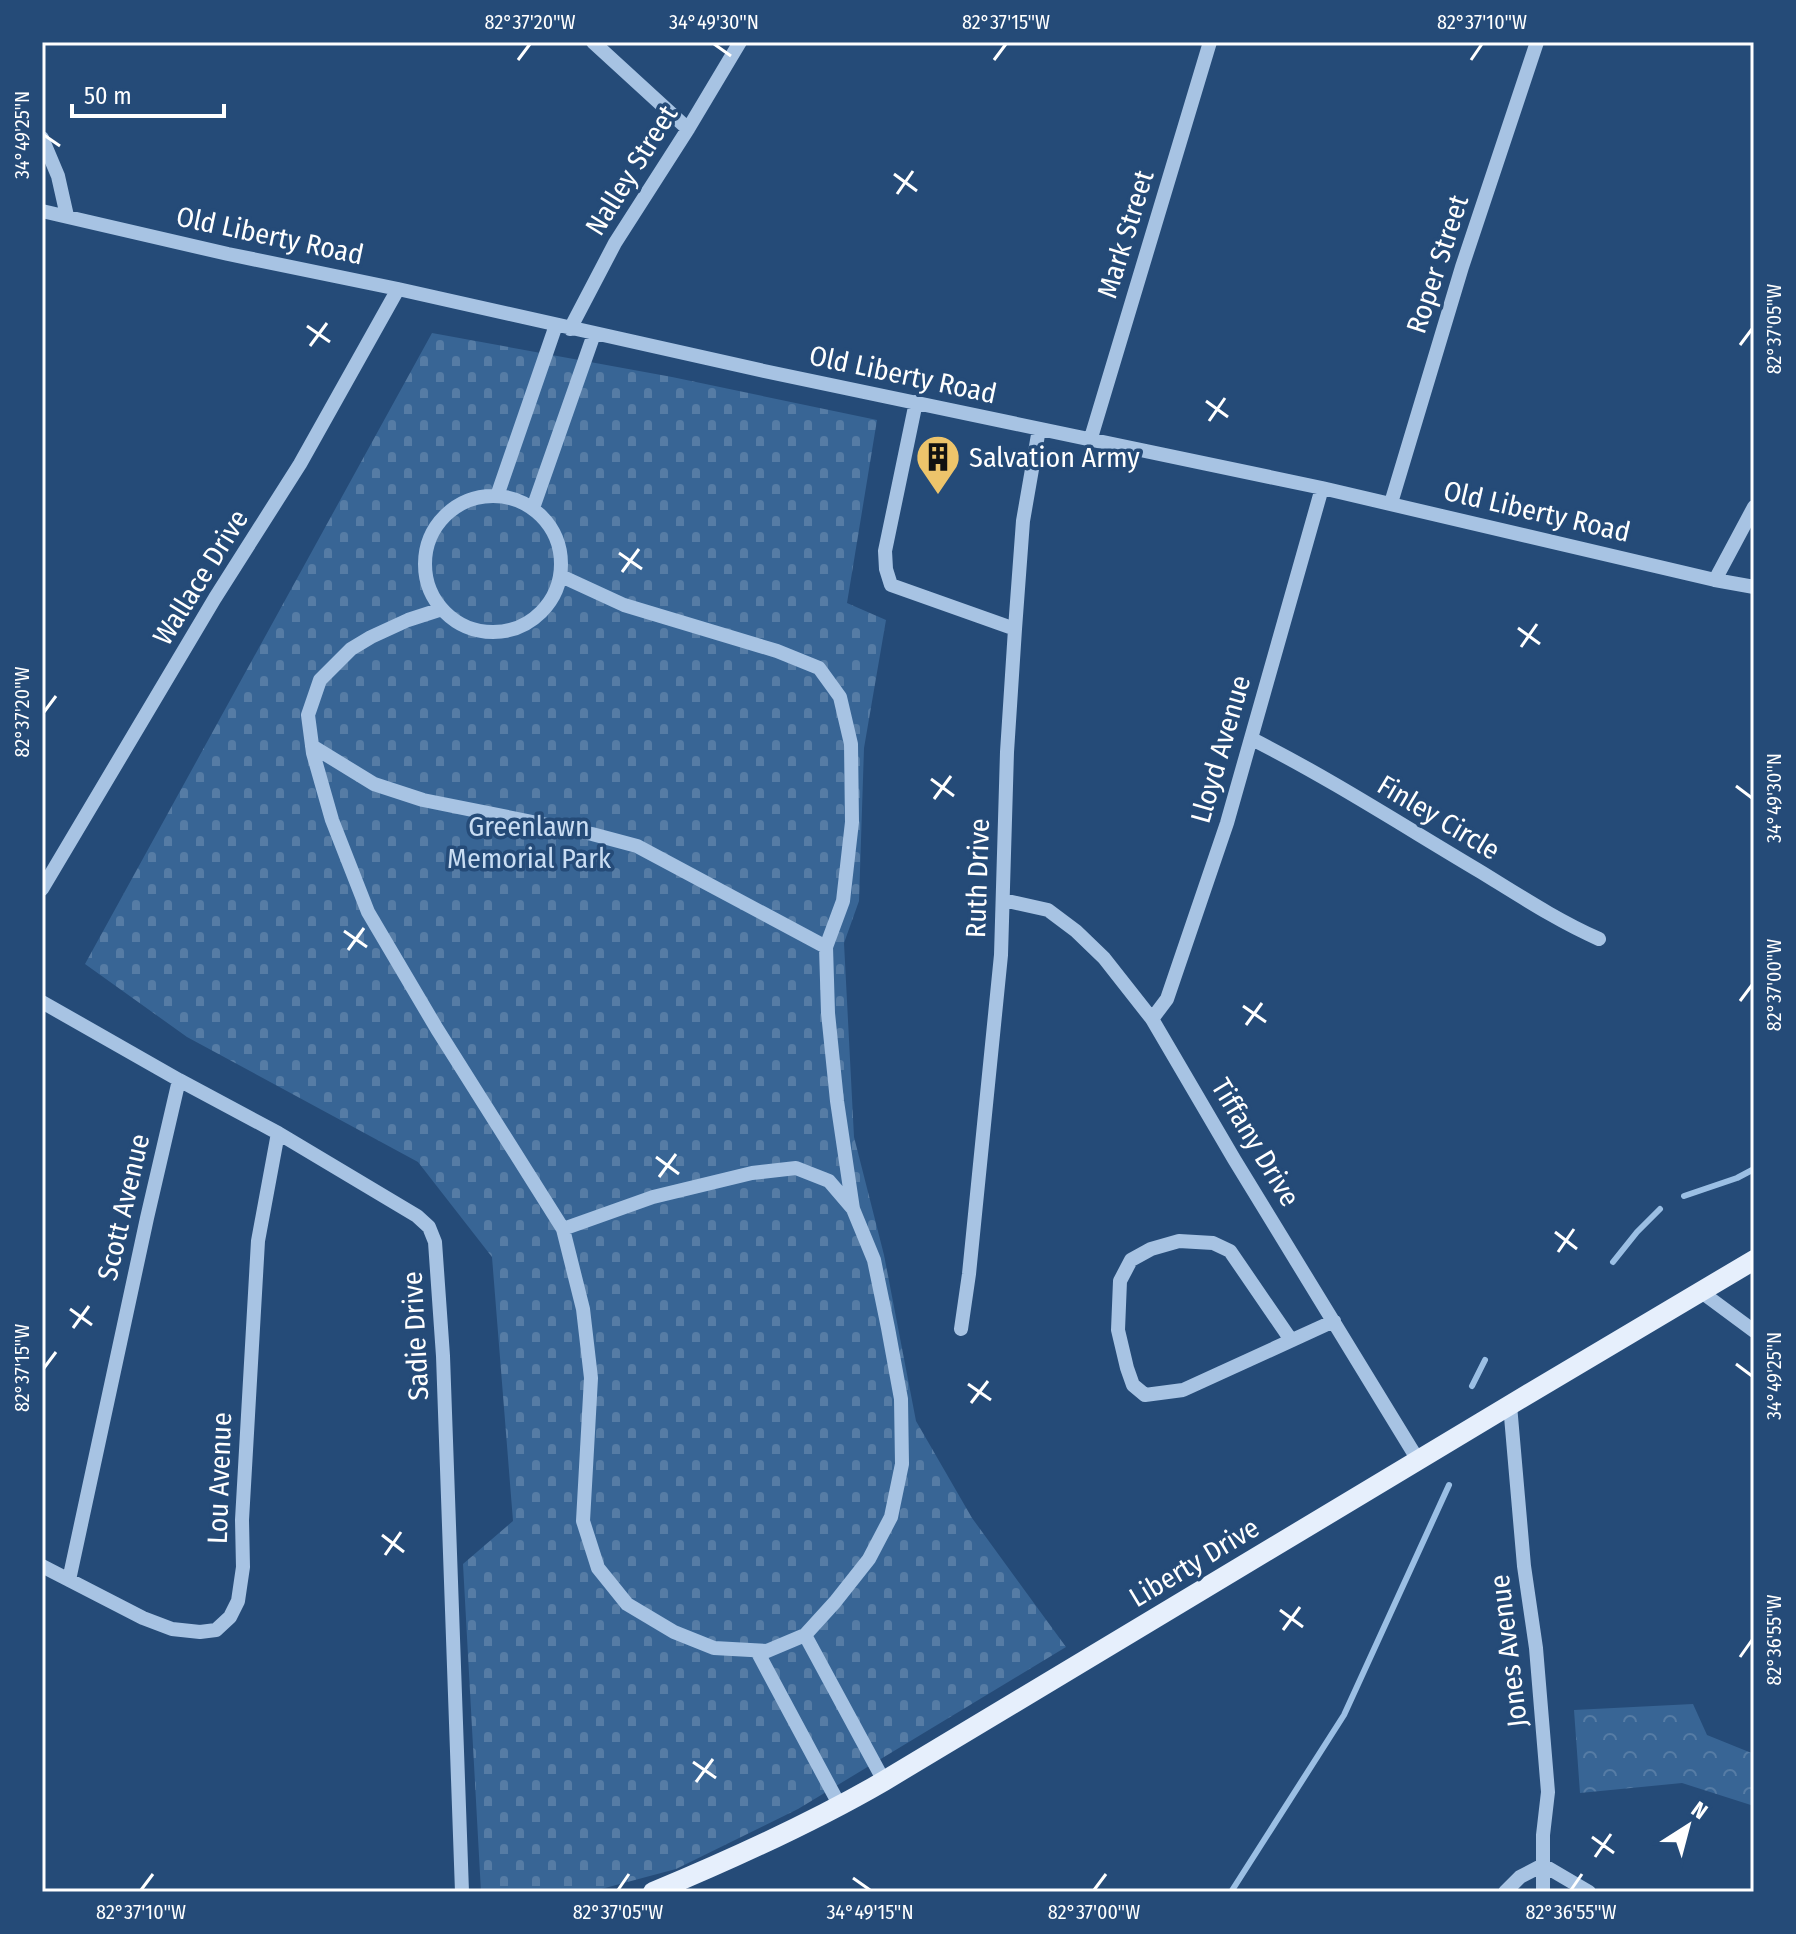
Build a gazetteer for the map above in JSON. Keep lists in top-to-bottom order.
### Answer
{
  "streets": {
    "main road": ["Liberty Drive"],
    "street": [
      "Nalley Street",
      "Mark Street",
      "Old Liberty Road",
      "Roper Street",
      "Wallace Drive",
      "Lloyd Avenue",
      "Finley Circle",
      "Ruth Drive",
      "Tiffany Drive",
      "Scott Avenue",
      "Sadie Drive",
      "Lou Avenue",
      "Jones Avenue"
    ]
  },
  "crossings": [
    ["Nalley Street", "Old Liberty Road"],
    ["Mark Street", "Old Liberty Road"],
    ["Old Liberty Road", "Roper Street"],
    ["Old Liberty Road", "Wallace Drive"],
    ["Old Liberty Road", "Lloyd Avenue"],
    ["Old Liberty Road", "Ruth Drive"],
    ["Lloyd Avenue", "Finley Circle"],
    ["Lloyd Avenue", "Tiffany Drive"],
    ["Ruth Drive", "Tiffany Drive"],
    ["Tiffany Drive", "Liberty Drive"],
    ["Scott Avenue", "Sadie Drive"],
    ["Scott Avenue", "Lou Avenue"],
    ["Sadie Drive", "Lou Avenue"],
    ["Liberty Drive", "Jones Avenue"]
  ],
  "parks": ["Greenlawn Memorial Park"],
  "places": {
    "building": ["Salvation Army"]
  },
  "scale_bar": "50 m",
  "north": "top right",
  "coordinates": [
    "82°37'20\"W",
    "34°49'30\"N",
    "82°37'15\"W",
    "82°37'10\"W",
    "34°49'25\"N",
    "82°37'05\"W",
    "82°37'00\"W",
    "82°36'55\"W",
    "34°49'15\"N"
  ]
}
